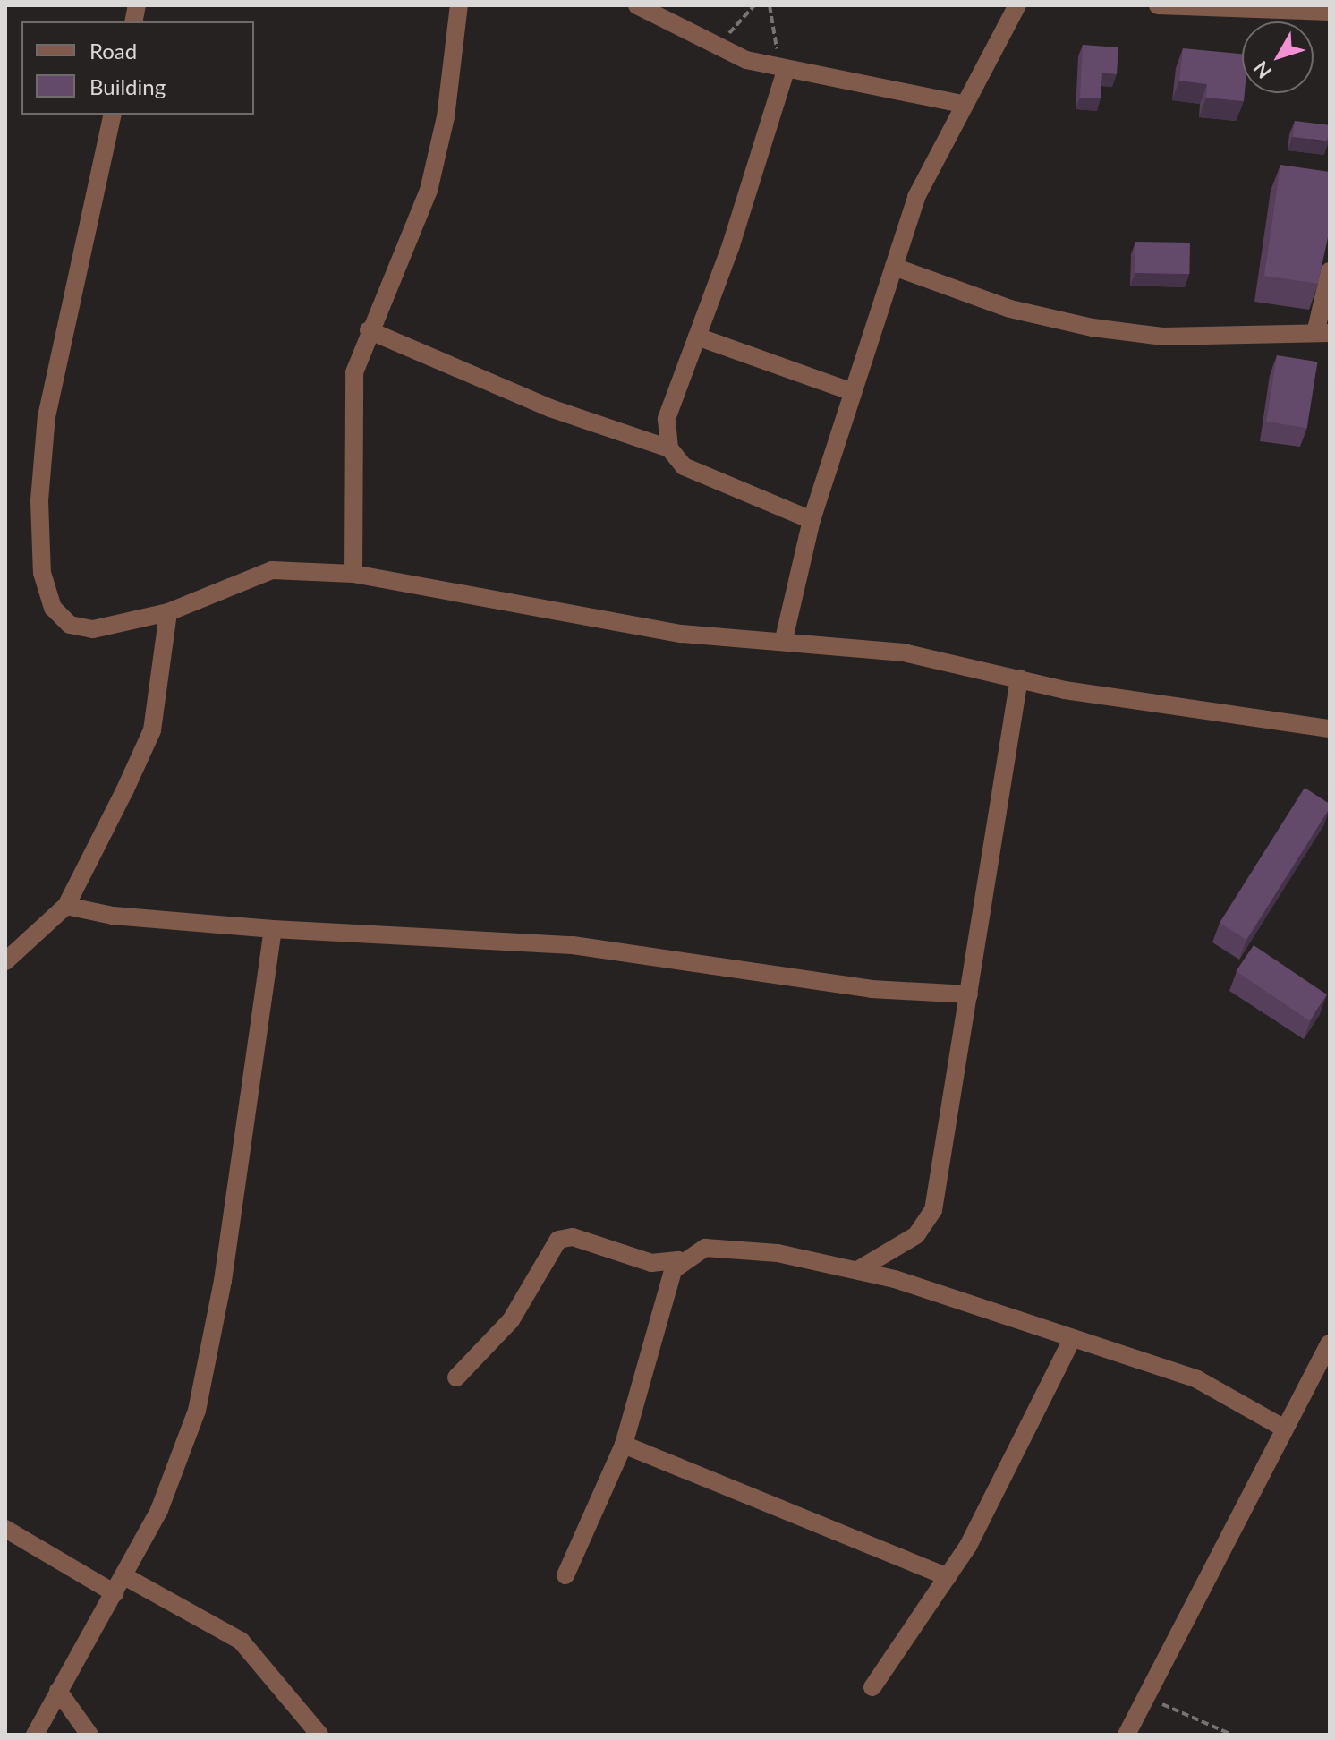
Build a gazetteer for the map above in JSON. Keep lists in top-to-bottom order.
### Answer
{
  "legend": ["Road", "Building"],
  "north": "bottom left"
}
